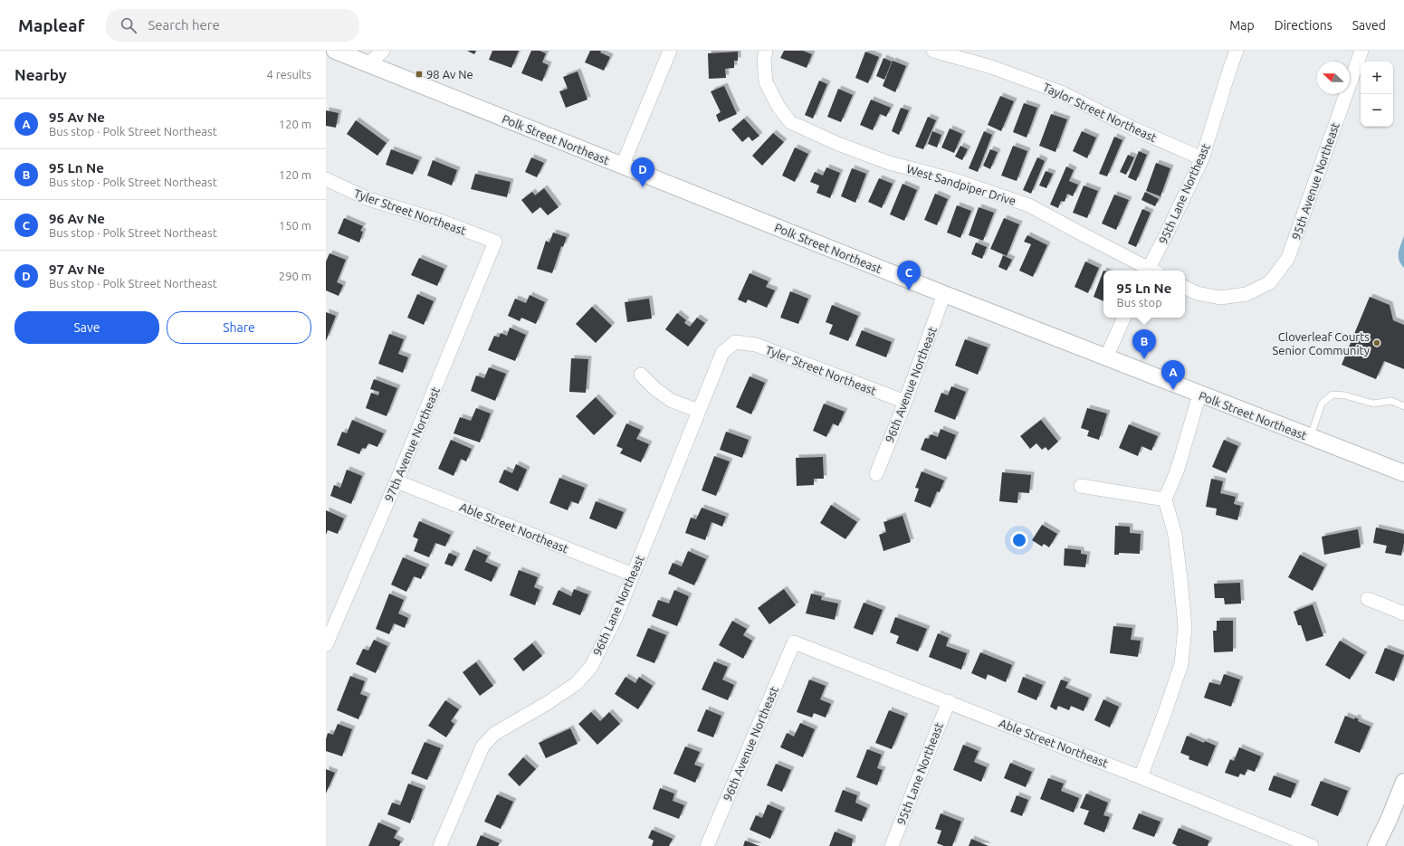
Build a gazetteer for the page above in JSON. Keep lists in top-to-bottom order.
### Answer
{
  "streets": {
    "street": [
      "Taylor Street Northeast",
      "Polk Street Northeast",
      "95th Avenue Northeast",
      "West Sandpiper Drive",
      "95th Lane Northeast",
      "Tyler Street Northeast",
      "96th Avenue Northeast",
      "97th Avenue Northeast",
      "Able Street Northeast",
      "96th Lane Northeast"
    ]
  },
  "crossings": [
    ["Taylor Street Northeast", "95th Lane Northeast"],
    ["Polk Street Northeast", "96th Avenue Northeast"],
    ["95th Lane Northeast", "Able Street Northeast"],
    ["Tyler Street Northeast", "96th Avenue Northeast"],
    ["Tyler Street Northeast", "97th Avenue Northeast"],
    ["Tyler Street Northeast", "96th Lane Northeast"],
    ["96th Avenue Northeast", "Able Street Northeast"],
    ["97th Avenue Northeast", "Able Street Northeast"],
    ["Able Street Northeast", "96th Lane Northeast"]
  ],
  "places": {
    "transit": ["98 Av Ne"],
    "other": ["Cloverleaf Courts Senior Community"]
  },
  "north": "left",
  "page": {
    "header": "Mapleaf",
    "search": "Search here",
    "nav": ["Map", "Directions", "Saved"],
    "heading": ["Nearby", "4 results"],
    "map_buttons": ["+", "−"],
    "list": [
      {
        "mark": "A",
        "name": "95 Av Ne",
        "note": "Bus stop · Polk Street Northeast",
        "value": "120 m"
      },
      {
        "mark": "B",
        "name": "95 Ln Ne",
        "note": "Bus stop · Polk Street Northeast",
        "value": "120 m"
      },
      {
        "mark": "C",
        "name": "96 Av Ne",
        "note": "Bus stop · Polk Street Northeast",
        "value": "150 m"
      },
      {
        "mark": "D",
        "name": "97 Av Ne",
        "note": "Bus stop · Polk Street Northeast",
        "value": "290 m"
      }
    ],
    "pins": [
      "D",
      "C",
      "B",
      "A"
    ],
    "popup": ["95 Ln Ne", "Bus stop"],
    "buttons": ["Save", "Share"]
  }
}
